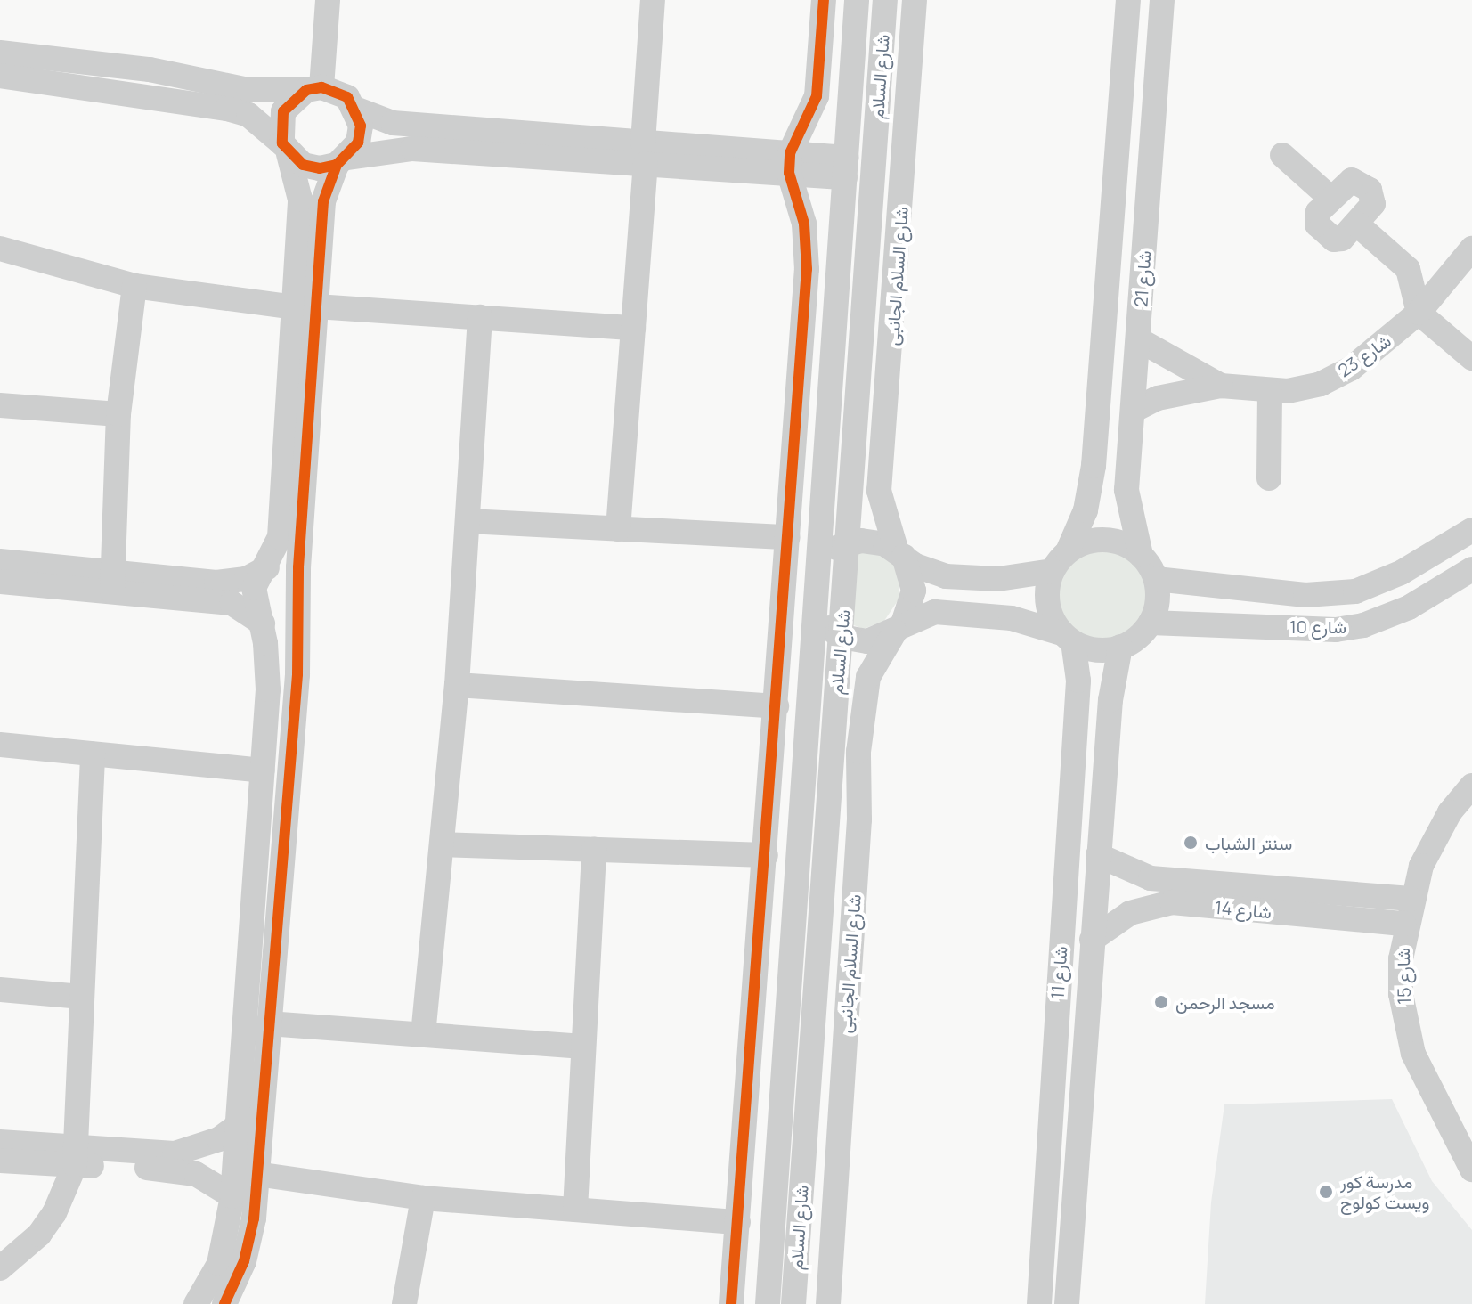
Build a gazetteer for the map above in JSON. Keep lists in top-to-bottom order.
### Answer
{
  "streets": {
    "street": [
      "شارع السلام",
      "شارع السلام الجانبى",
      "شارع 21",
      "شارع 23",
      "شارع 10",
      "شارع 14",
      "شارع 11",
      "شارع 15"
    ]
  },
  "crossings": [
    ["شارع 21", "شارع 23"],
    ["شارع 21", "شارع 10"],
    ["شارع 21", "شارع 11"],
    ["شارع 10", "شارع 11"],
    ["شارع 14", "شارع 11"],
    ["شارع 14", "شارع 15"]
  ],
  "places": ["سنتر الشباب", "مسجد الرحمن", "مدرسة كور ويست كولوج"]
}
